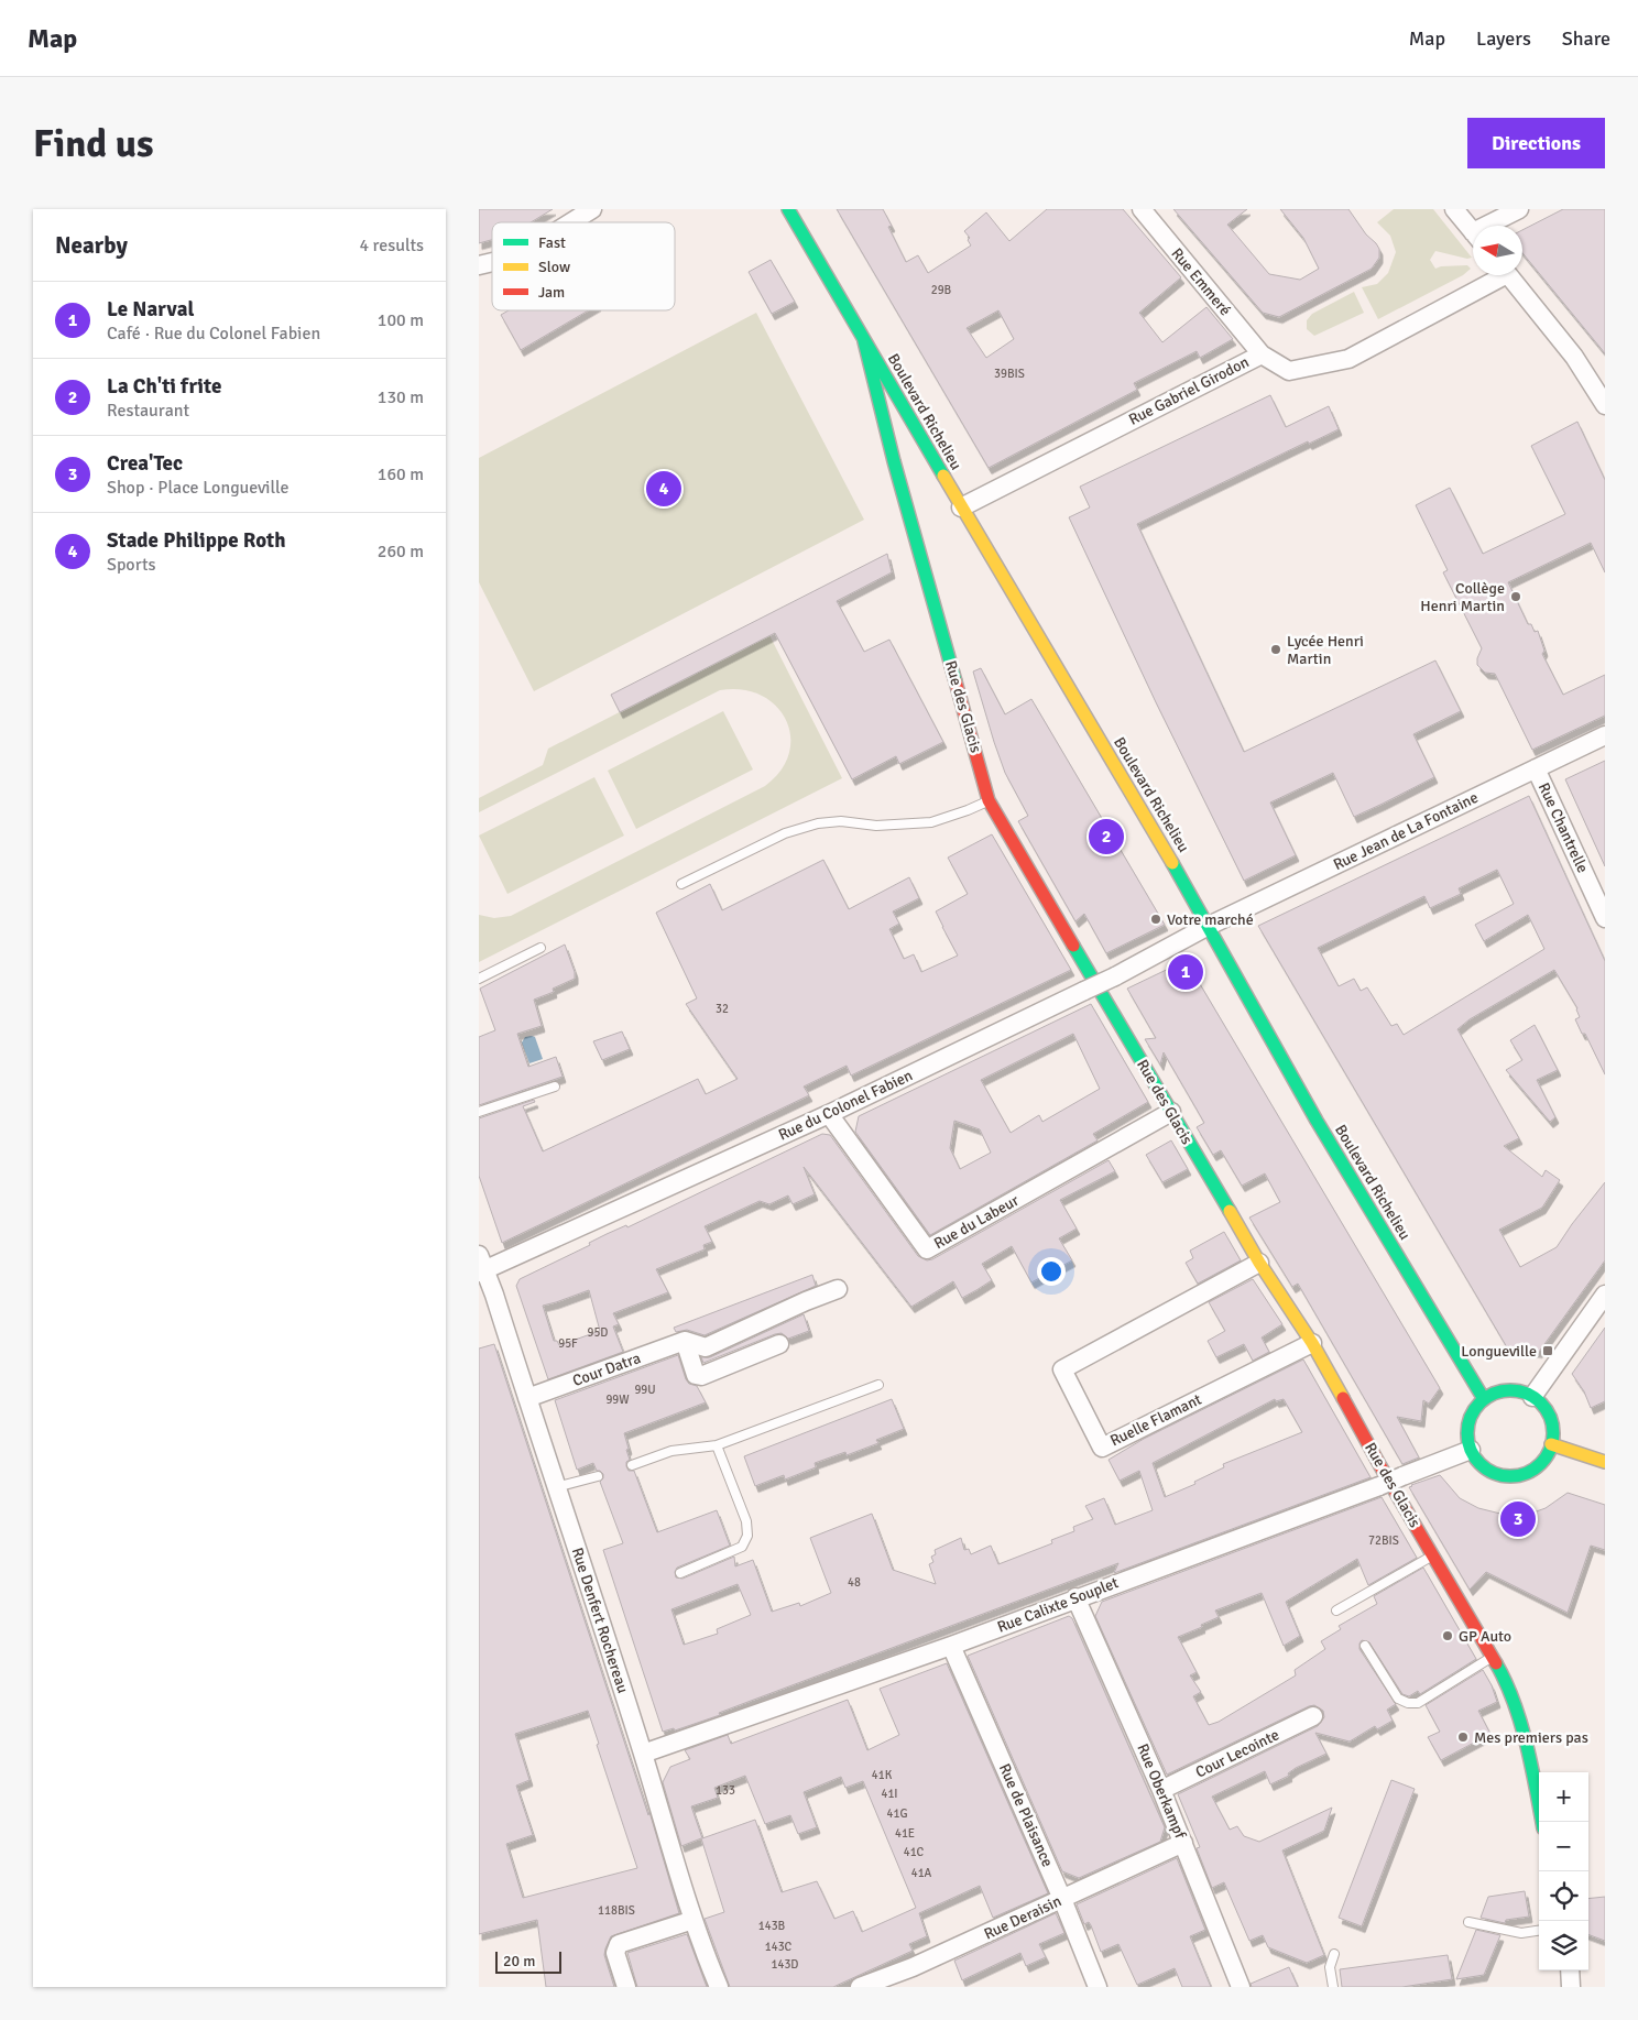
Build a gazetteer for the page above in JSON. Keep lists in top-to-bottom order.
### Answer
{
  "streets": {
    "main road": ["Boulevard Richelieu", "Rue des Glacis"],
    "street": [
      "Rue Emmeré",
      "Rue Gabriel Girodon",
      "Rue Chantrelle",
      "Rue Jean de La Fontaine",
      "Rue du Colonel Fabien",
      "Rue du Labeur",
      "Cour Datra",
      "Ruelle Flamant",
      "Rue Calixte Souplet",
      "Rue Denfert Rochereau",
      "Cour Lecointe",
      "Rue Oberkampf",
      "Rue de Plaisance",
      "Rue Deraisin"
    ]
  },
  "crossings": [
    ["Rue Emmeré", "Rue Gabriel Girodon"],
    ["Rue Gabriel Girodon", "Boulevard Richelieu"],
    ["Boulevard Richelieu", "Rue des Glacis"],
    ["Boulevard Richelieu", "Rue Jean de La Fontaine"],
    ["Boulevard Richelieu", "Rue du Colonel Fabien"],
    ["Boulevard Richelieu", "Rue Calixte Souplet"],
    ["Rue des Glacis", "Rue du Labeur"],
    ["Rue des Glacis", "Ruelle Flamant"],
    ["Rue Chantrelle", "Rue Jean de La Fontaine"],
    ["Rue Jean de La Fontaine", "Rue du Colonel Fabien"],
    ["Rue du Colonel Fabien", "Rue du Labeur"],
    ["Rue du Colonel Fabien", "Rue Denfert Rochereau"],
    ["Cour Datra", "Rue Denfert Rochereau"],
    ["Rue Calixte Souplet", "Rue Denfert Rochereau"],
    ["Rue Calixte Souplet", "Rue Oberkampf"],
    ["Rue Calixte Souplet", "Rue de Plaisance"],
    ["Cour Lecointe", "Rue Oberkampf"],
    ["Rue Oberkampf", "Rue Deraisin"],
    ["Rue de Plaisance", "Rue Deraisin"]
  ],
  "places": {
    "other": [
      "Collège Henri Martin",
      "Lycée Henri Martin",
      "Votre marché",
      "GP Auto",
      "Mes premiers pas"
    ],
    "transit": ["Longueville"]
  },
  "house_numbers": [
    "29B",
    "39BIS",
    "32",
    "95D",
    "95F",
    "99U",
    "99W",
    "72BIS",
    "48",
    "41K",
    "133",
    "41I",
    "41G",
    "41E",
    "41C",
    "41A",
    "118BIS",
    "143B",
    "143C",
    "143D"
  ],
  "legend": ["Fast", "Slow", "Jam"],
  "scale_bar": "20 m",
  "north": "left",
  "page": {
    "header": "Map",
    "nav": ["Map", "Layers", "Share"],
    "buttons": "Directions",
    "title": "Find us",
    "heading": ["Nearby", "4 results"],
    "list": [
      {
        "mark": "1",
        "name": "Le Narval",
        "note": "Café · Rue du Colonel Fabien",
        "value": "100 m"
      },
      {
        "mark": "2",
        "name": "La Ch'ti frite",
        "note": "Restaurant",
        "value": "130 m"
      },
      {
        "mark": "3",
        "name": "Crea'Tec",
        "note": "Shop · Place Longueville",
        "value": "160 m"
      },
      {
        "mark": "4",
        "name": "Stade Philippe Roth",
        "note": "Sports",
        "value": "260 m"
      }
    ],
    "pins": [
      "4",
      "2",
      "1",
      "3"
    ],
    "map_buttons": ["+", "−"],
    "scale": "20 m"
  }
}
